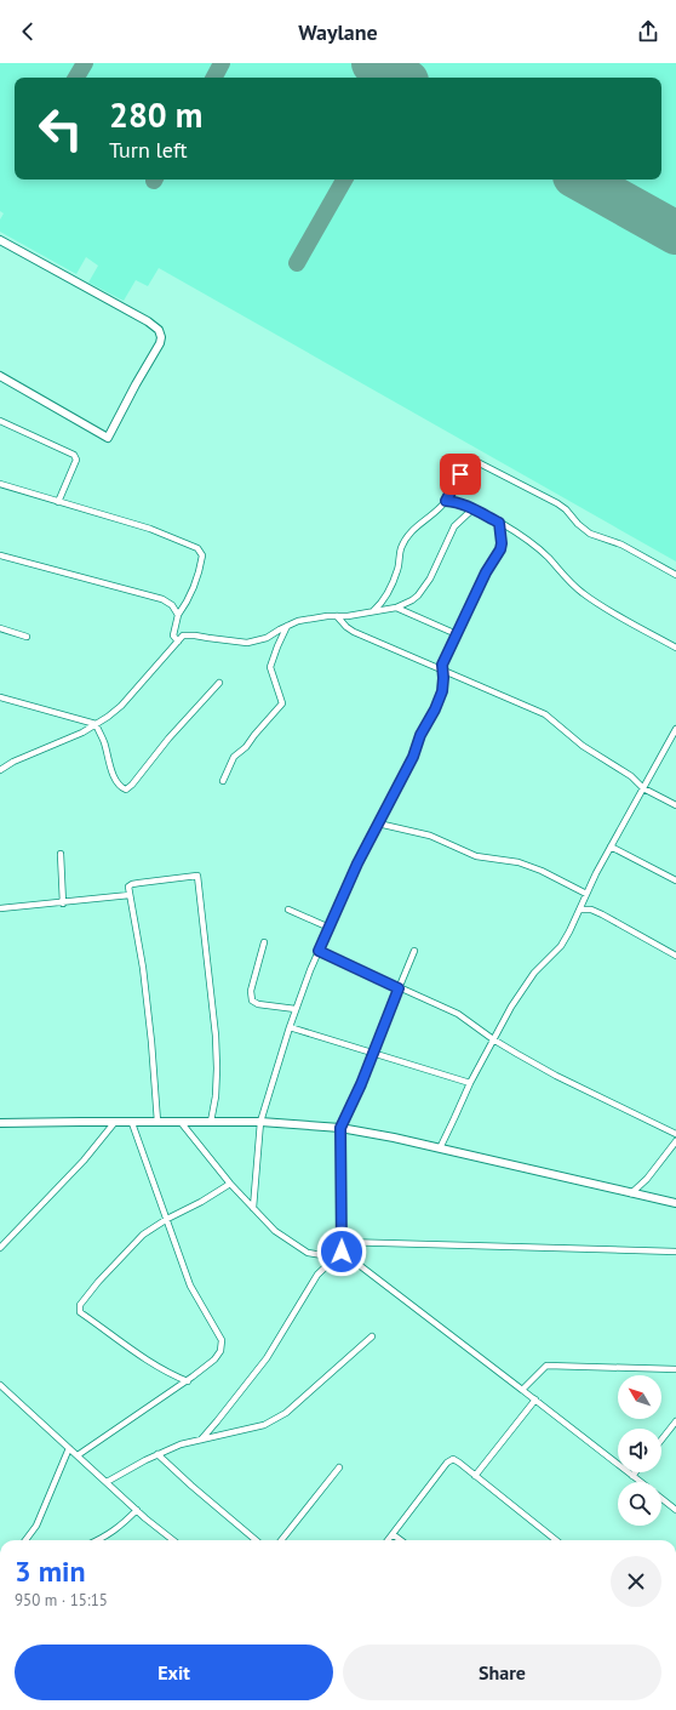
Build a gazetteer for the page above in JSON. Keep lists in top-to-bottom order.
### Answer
{
  "north": "top left",
  "page": {
    "header": "Waylane",
    "turn": ["280 m", "Turn left"],
    "heading": ["3 min", "950 m · 15:15"],
    "buttons": ["Exit", "Share"]
  }
}
